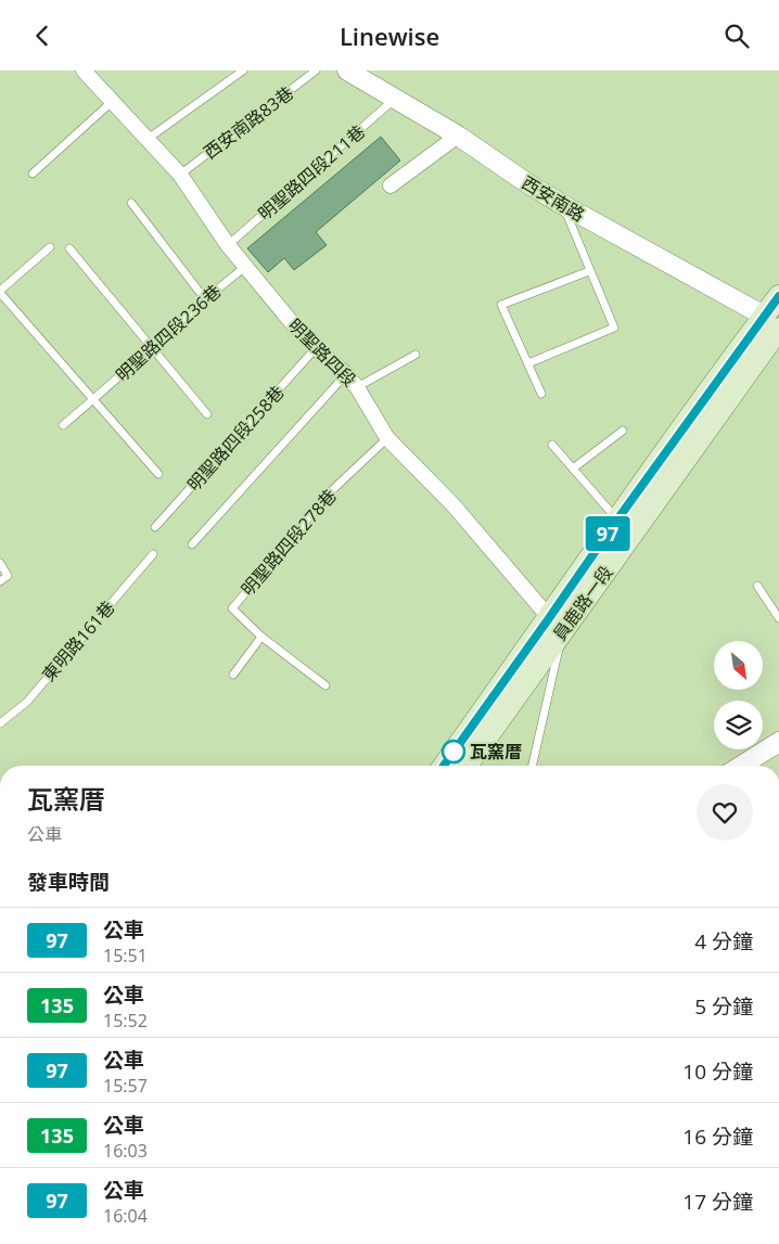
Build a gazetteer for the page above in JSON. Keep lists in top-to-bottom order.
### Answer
{
  "streets": {
    "main road": ["員鹿路一段"],
    "street": ["西安南路", "明聖路四段"],
    "lane": [
      "西安南路83巷",
      "明聖路四段211巷",
      "明聖路四段236巷",
      "明聖路四段258巷",
      "明聖路四段278巷",
      "東明路161巷"
    ]
  },
  "crossings": [
    ["西安南路83巷", "明聖路四段"],
    ["明聖路四段211巷", "西安南路"],
    ["明聖路四段211巷", "明聖路四段"],
    ["西安南路", "員鹿路一段"],
    ["明聖路四段236巷", "明聖路四段"],
    ["明聖路四段", "明聖路四段258巷"],
    ["明聖路四段", "明聖路四段278巷"],
    ["明聖路四段", "員鹿路一段"]
  ],
  "places": ["瓦窯厝"],
  "lines": ["bus line 97"],
  "north": "bottom right",
  "page": {
    "header": "Linewise",
    "on_map": "97",
    "heading": [
      ["瓦窯厝", "公車"],
      "發車時間"
    ],
    "list": [
      {
        "mark": "97",
        "name": "公車",
        "note": "15:51",
        "value": "4 分鐘"
      },
      {
        "mark": "135",
        "name": "公車",
        "note": "15:52",
        "value": "5 分鐘"
      },
      {
        "mark": "97",
        "name": "公車",
        "note": "15:57",
        "value": "10 分鐘"
      },
      {
        "mark": "135",
        "name": "公車",
        "note": "16:03",
        "value": "16 分鐘"
      },
      {
        "mark": "97",
        "name": "公車",
        "note": "16:04",
        "value": "17 分鐘"
      }
    ]
  }
}
